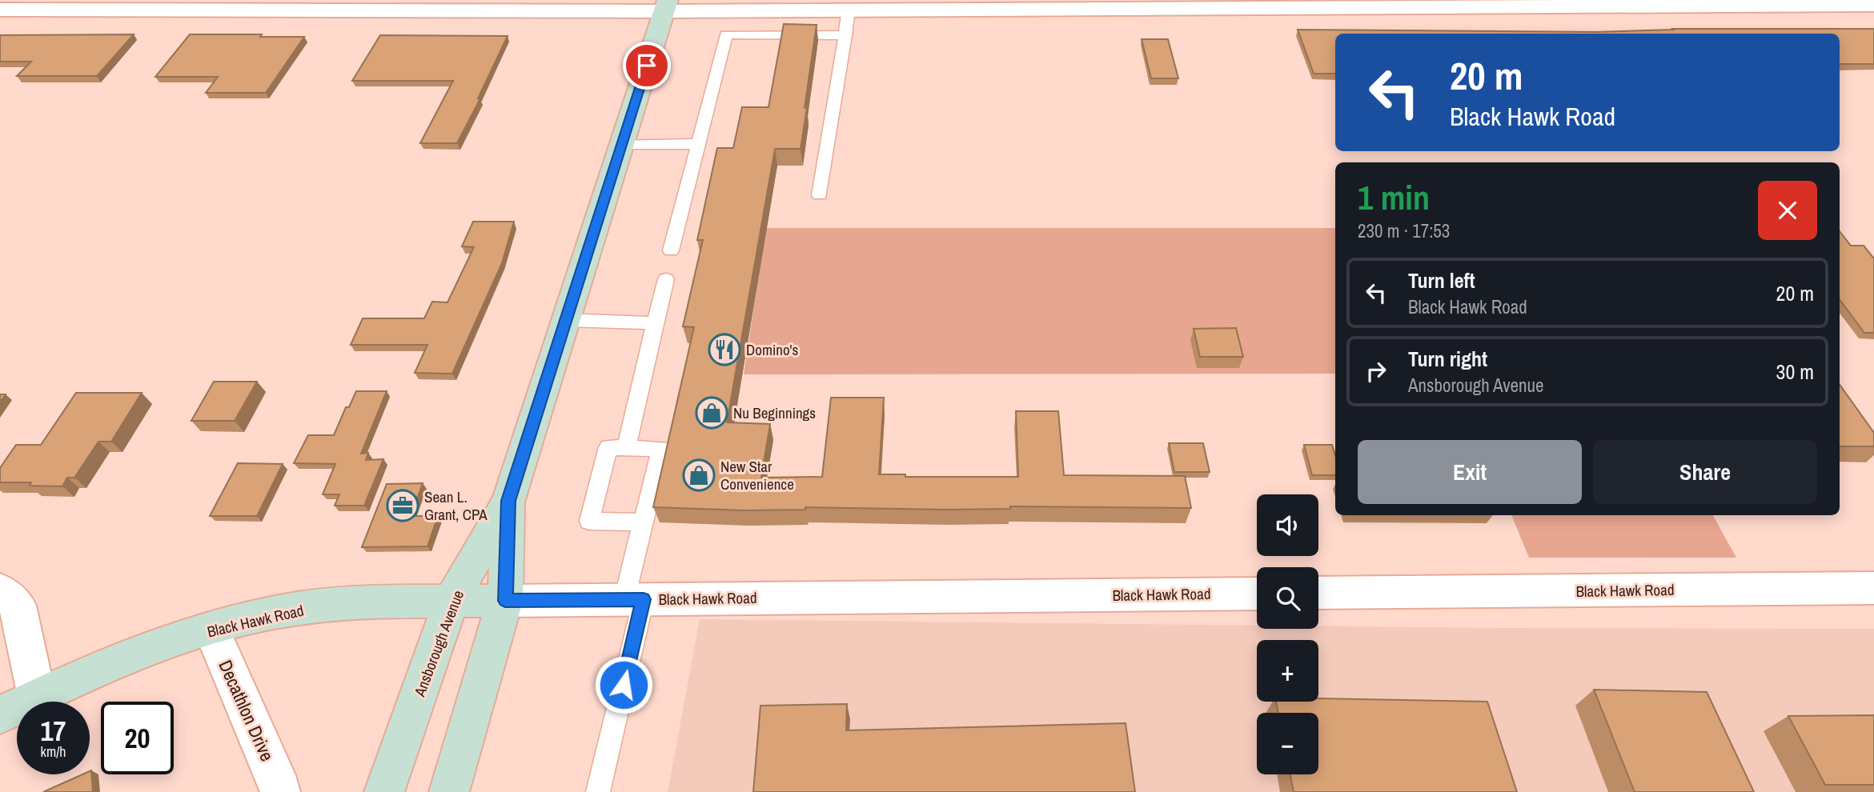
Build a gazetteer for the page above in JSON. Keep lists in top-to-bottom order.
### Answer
{
  "streets": {
    "main road": ["Black Hawk Road", "Ansborough Avenue"],
    "street": ["Decathlon Drive"]
  },
  "crossings": [
    ["Black Hawk Road", "Ansborough Avenue"],
    ["Black Hawk Road", "Decathlon Drive"]
  ],
  "places": {
    "restaurant": ["Domino's"],
    "shop": ["Nu Beginnings", "New Star Convenience"],
    "office": ["Sean L. Grant, CPA"]
  },
  "page": {
    "turn": ["20 m", "Black Hawk Road"],
    "heading": ["1 min", "230 m · 17:53"],
    "list": [
      {
        "name": "Turn left",
        "note": "Black Hawk Road",
        "value": "20 m"
      },
      {
        "name": "Turn right",
        "note": "Ansborough Avenue",
        "value": "30 m"
      }
    ],
    "buttons": ["Exit", "Share"],
    "map_buttons": ["+", "−"],
    "speed": "17 km/h",
    "limit": "20"
  }
}
